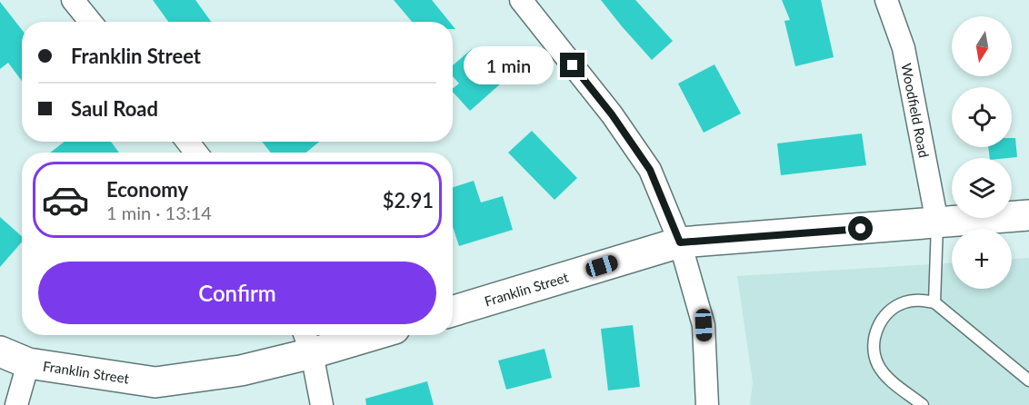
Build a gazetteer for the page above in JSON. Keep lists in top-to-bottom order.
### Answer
{
  "streets": {
    "street": ["Woodfield Road", "Franklin Street"]
  },
  "crossings": [
    ["Woodfield Road", "Franklin Street"]
  ],
  "north": "bottom",
  "page": {
    "map_buttons": "+",
    "banner": ["Franklin Street", "Saul Road"],
    "bubble": "1 min",
    "list": [
      {
        "name": "Economy",
        "note": "1 min · 13:14",
        "value": "$2.91"
      }
    ],
    "buttons": "Confirm"
  }
}
